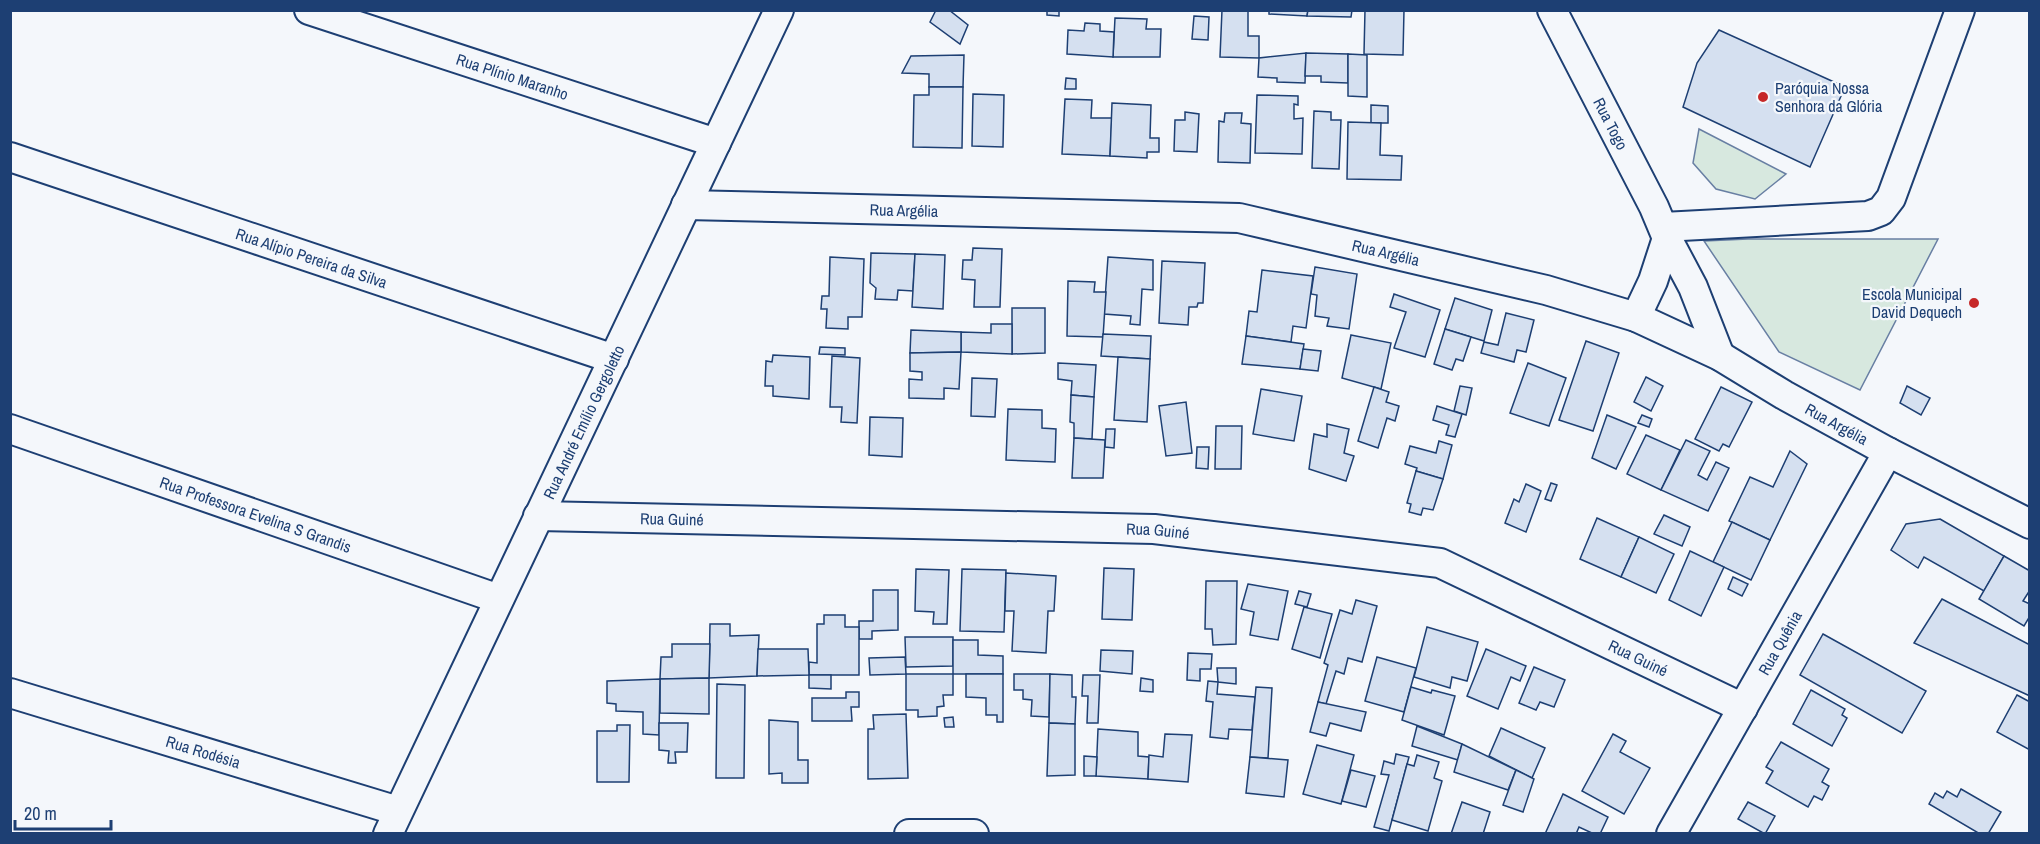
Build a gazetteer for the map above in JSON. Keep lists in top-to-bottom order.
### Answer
{
  "streets": {
    "street": [
      "Rua Plínio Maranho",
      "Rua Togo",
      "Rua Argélia",
      "Rua Alípio Pereira da Silva",
      "Rua André Emílio Gergoletto",
      "Rua Professora Evelina S Grandis",
      "Rua Guiné",
      "Rua Quênia",
      "Rua Rodésia"
    ]
  },
  "crossings": [
    ["Rua Plínio Maranho", "Rua André Emílio Gergoletto"],
    ["Rua Togo", "Rua Argélia"],
    ["Rua Argélia", "Rua André Emílio Gergoletto"],
    ["Rua Argélia", "Rua Quênia"],
    ["Rua Alípio Pereira da Silva", "Rua André Emílio Gergoletto"],
    ["Rua André Emílio Gergoletto", "Rua Professora Evelina S Grandis"],
    ["Rua André Emílio Gergoletto", "Rua Guiné"],
    ["Rua André Emílio Gergoletto", "Rua Rodésia"],
    ["Rua Guiné", "Rua Quênia"]
  ],
  "places": ["Paróquia Nossa Senhora da Glória", "Escola Municipal David Dequech"],
  "scale_bar": "20 m"
}
